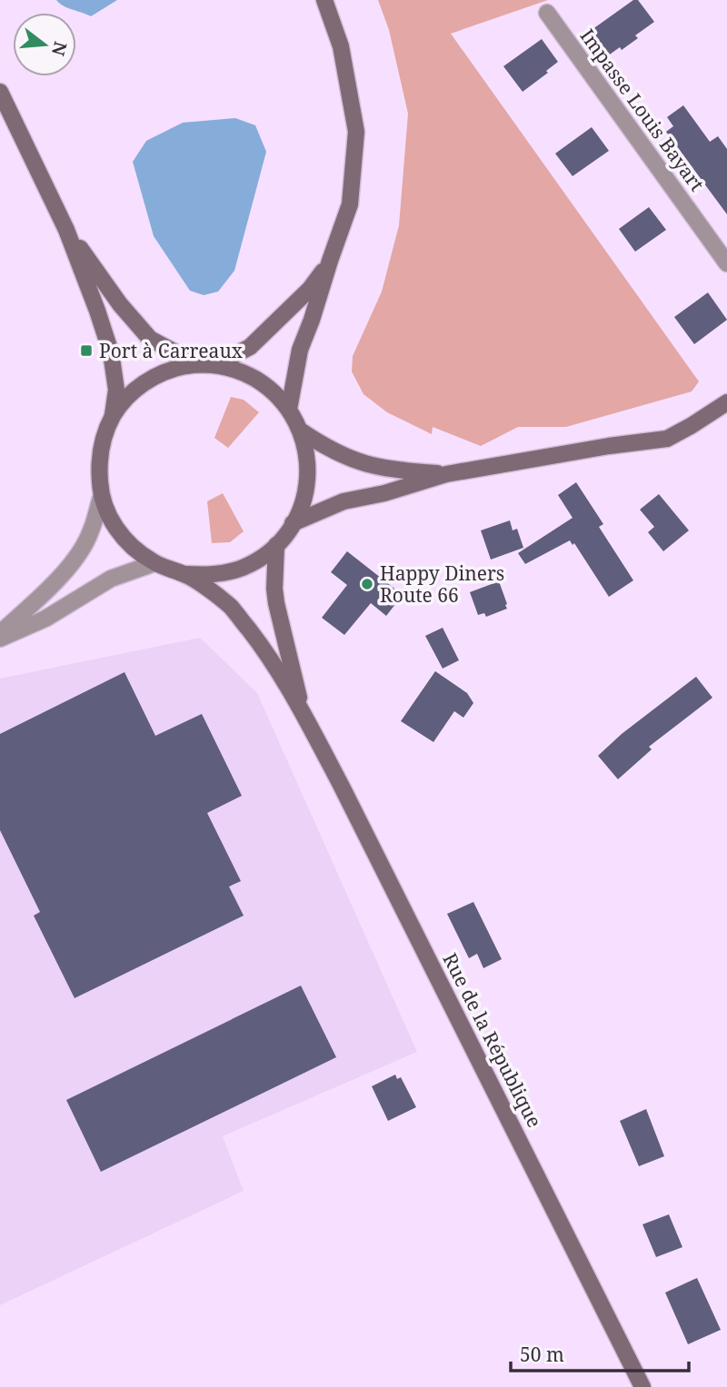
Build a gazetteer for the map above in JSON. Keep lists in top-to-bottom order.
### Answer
{
  "streets": {
    "main road": ["Rue de la République"],
    "street": ["Impasse Louis Bayart"]
  },
  "places": {
    "transit": ["Port à Carreaux"],
    "other": ["Happy Diners Route 66"]
  },
  "scale_bar": "50 m",
  "north": "right"
}
